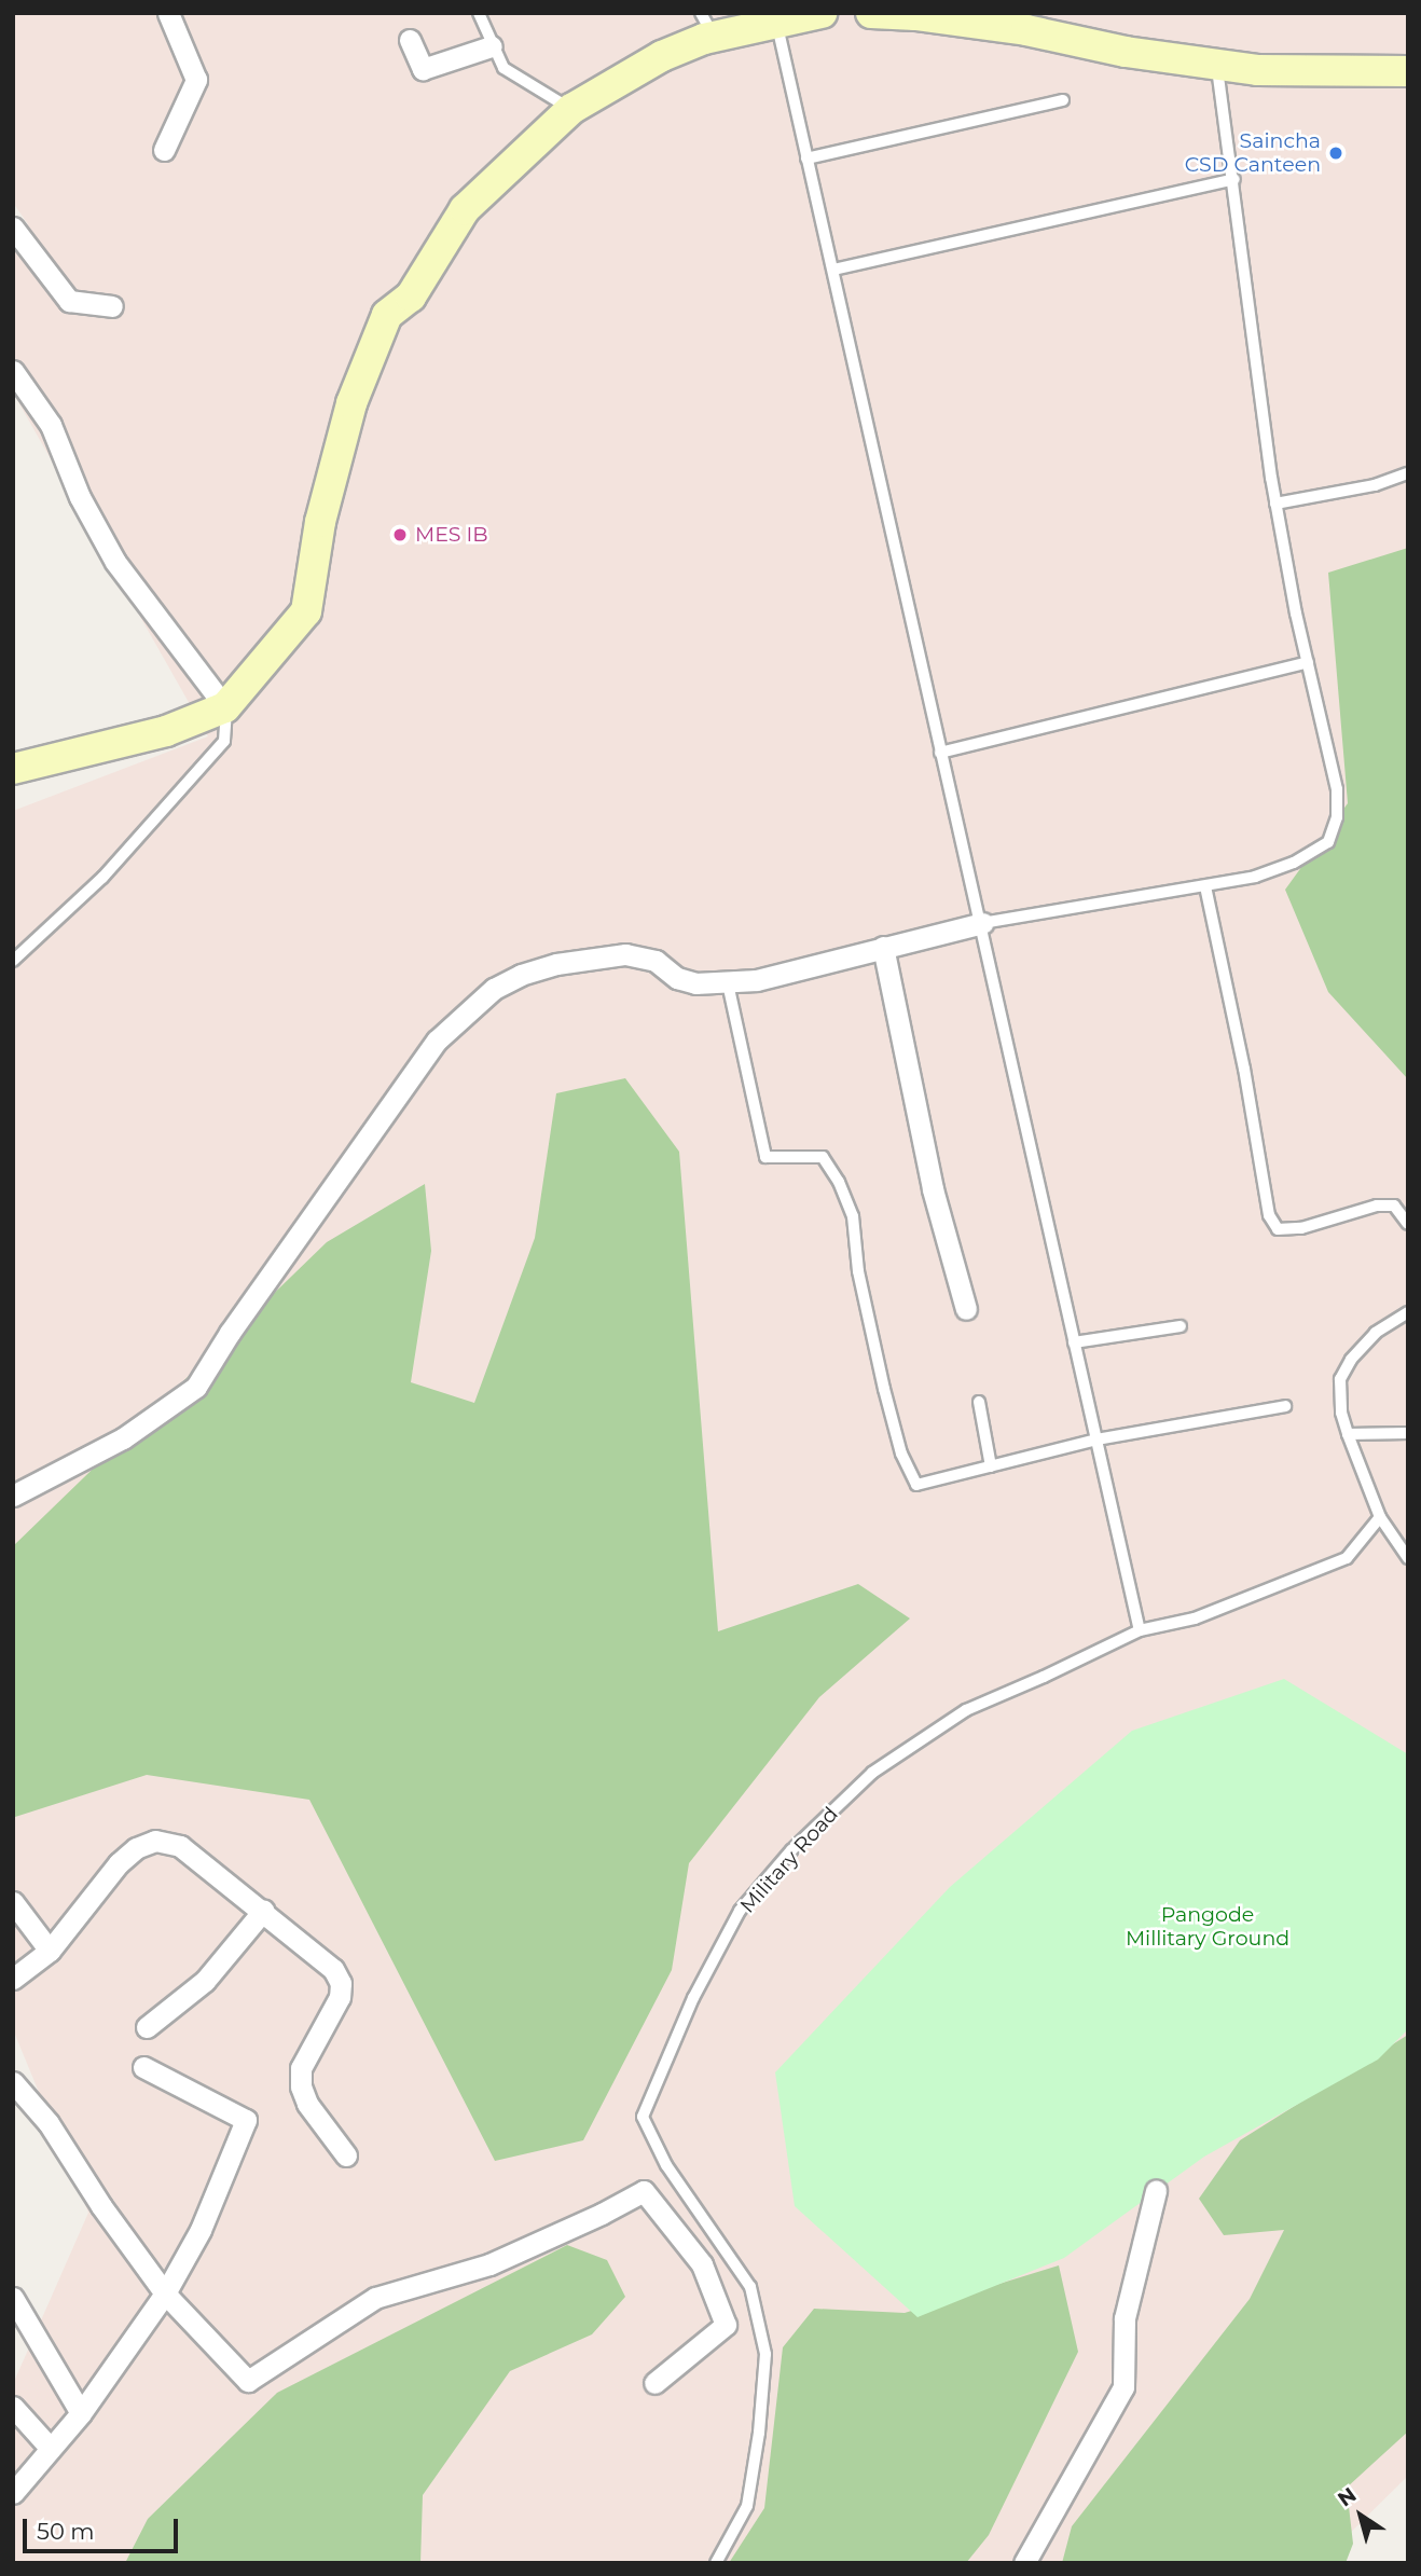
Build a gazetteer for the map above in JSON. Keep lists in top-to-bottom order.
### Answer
{
  "streets": {
    "lane": ["Military Road"]
  },
  "parks": ["Pangode Millitary Ground"],
  "places": ["Saincha CSD Canteen", "MES IB"],
  "scale_bar": "50 m",
  "north": "top left"
}
